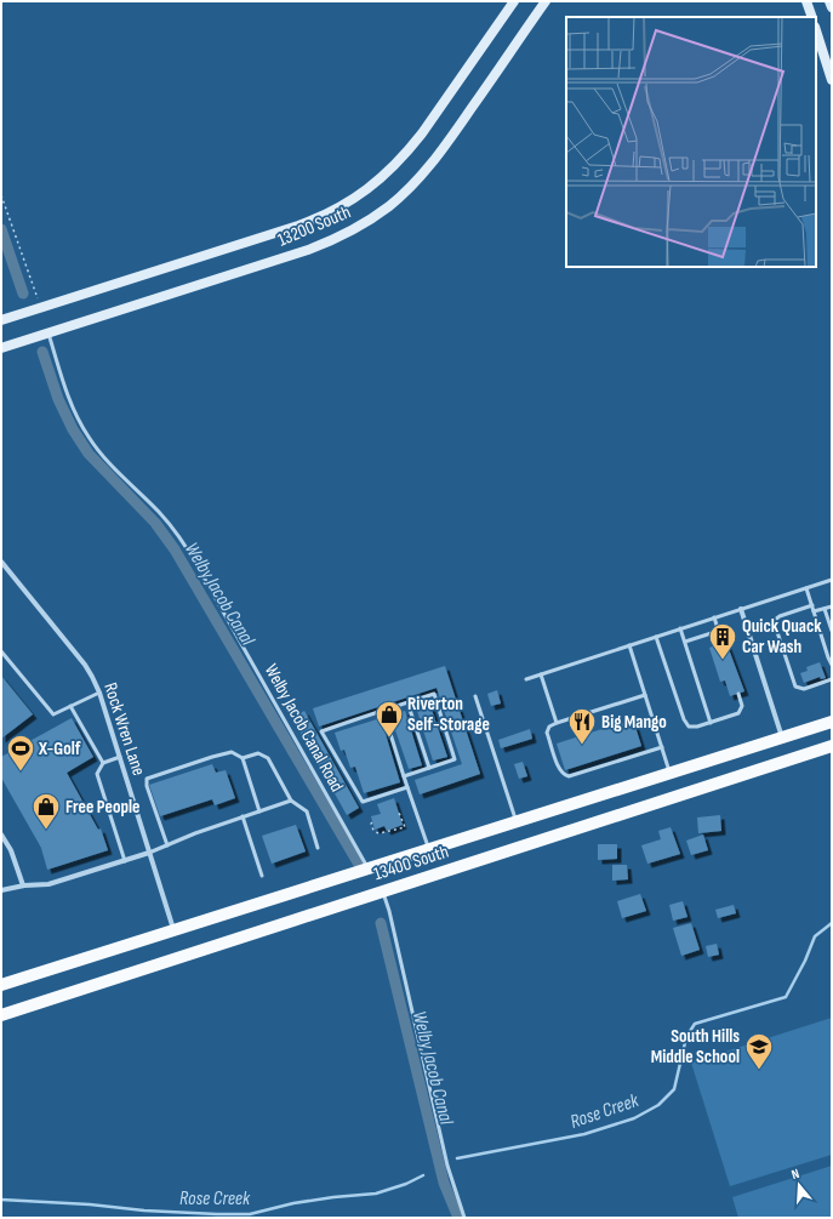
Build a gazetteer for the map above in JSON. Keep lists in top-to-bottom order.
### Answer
{
  "streets": {
    "main road": ["13400 South"],
    "street": ["13200 South", "Rock Wren Lane"],
    "lane": ["Welby Jacob Canal Road"]
  },
  "crossings": [
    ["13200 South", "Welby Jacob Canal Road"],
    ["Welby Jacob Canal Road", "13400 South"],
    ["Rock Wren Lane", "13400 South"]
  ],
  "water": ["Welby Jacob Canal", "Rose Creek"],
  "places": {
    "building": ["Quick Quack Car Wash"],
    "shop": ["Riverton Self-Storage", "Free People"],
    "restaurant": ["Big Mango"],
    "sports": ["X-Golf"],
    "school or university": ["South Hills Middle School"]
  },
  "north": "top"
}
